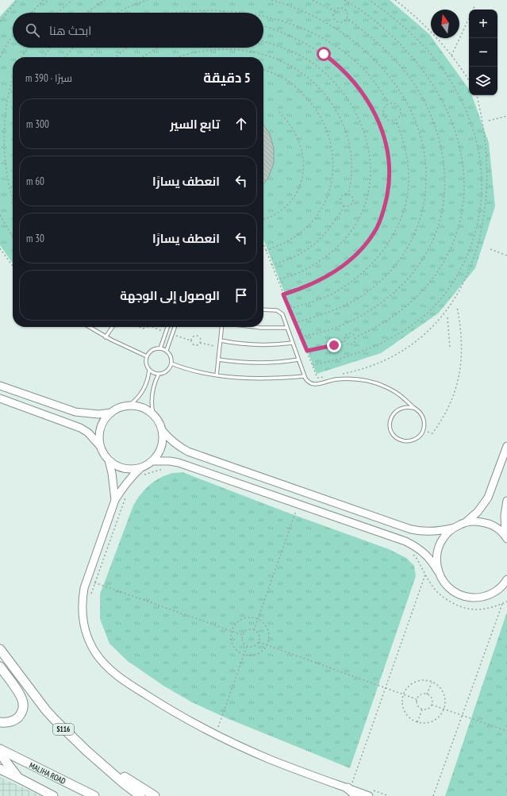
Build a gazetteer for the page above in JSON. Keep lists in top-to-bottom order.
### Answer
{
  "streets": {
    "main road": ["S116", "MALIHA ROAD"]
  },
  "north": "top",
  "page": {
    "map_buttons": ["+", "−"],
    "search": "ابحث هنا",
    "heading": ["5 دقيقة", "سيرًا · 390 m"],
    "list": [
      ["تابع السير", "300 m"],
      ["انعطف يسارًا", "60 m"],
      ["انعطف يسارًا", "30 m"],
      "الوصول إلى الوجهة"
    ]
  }
}
